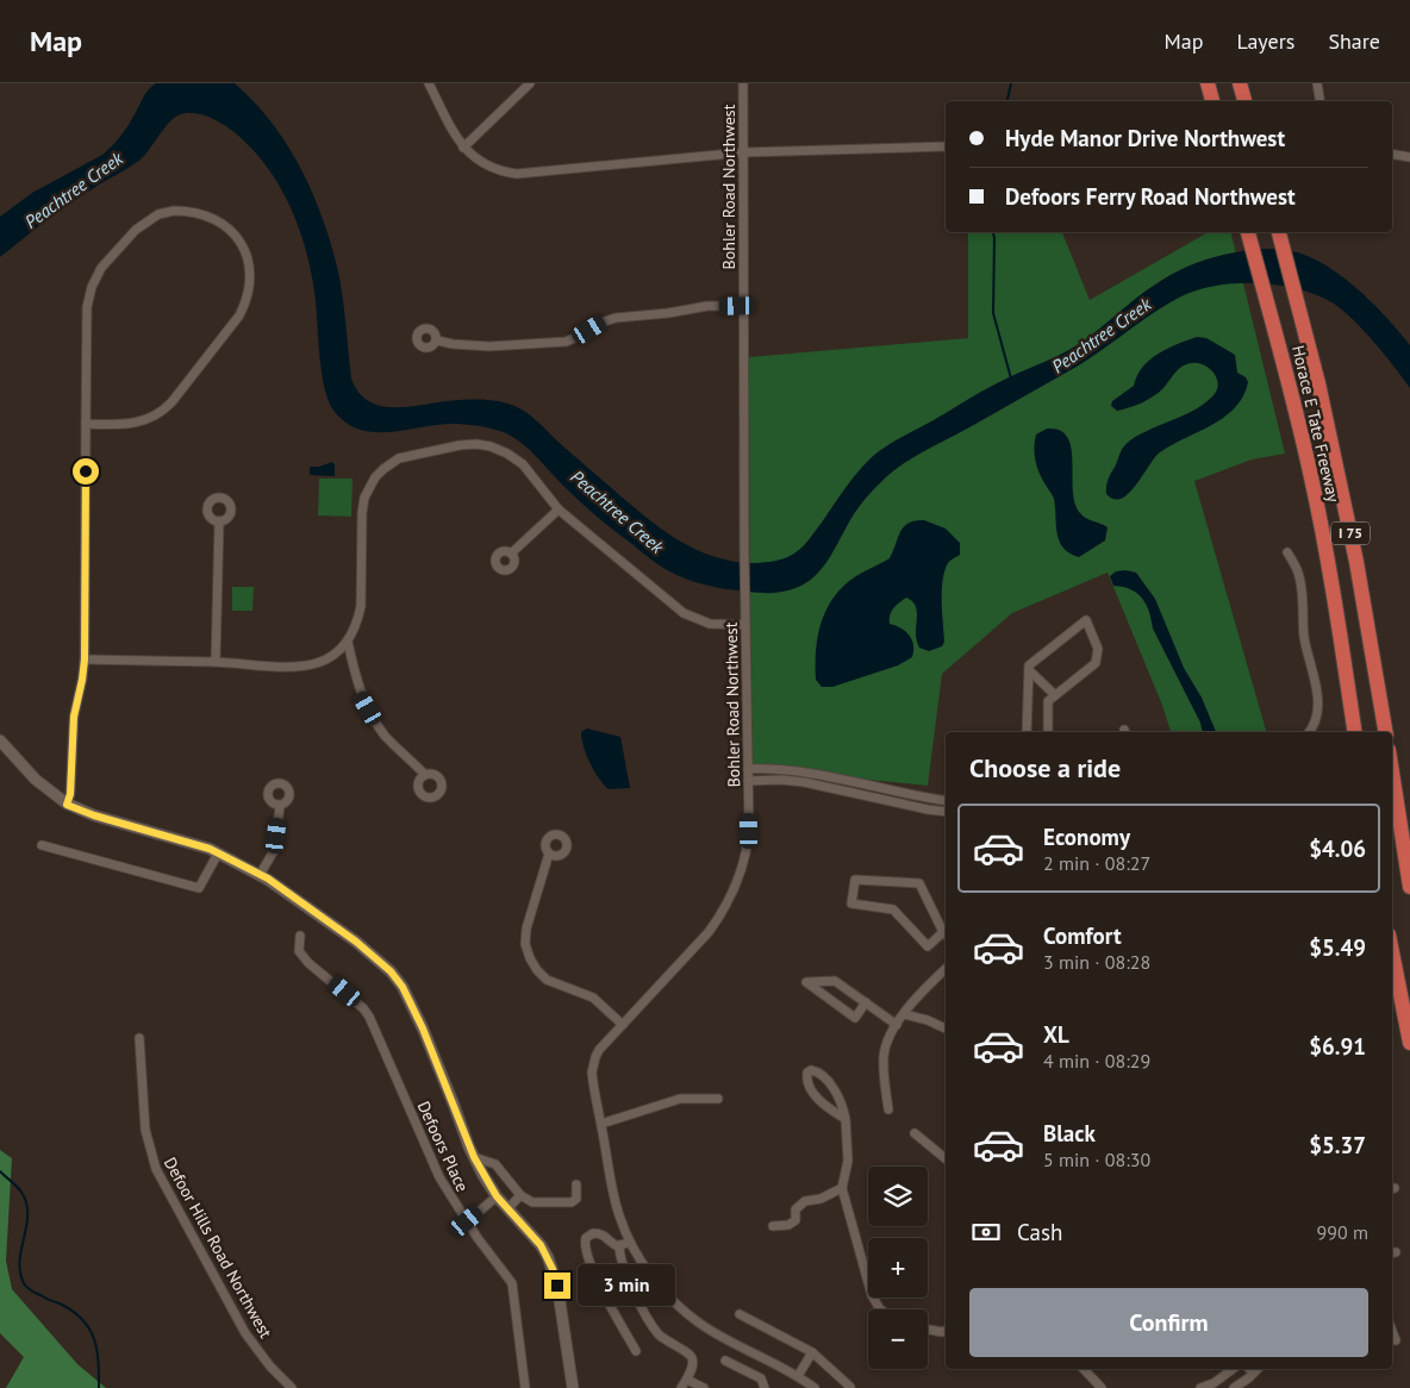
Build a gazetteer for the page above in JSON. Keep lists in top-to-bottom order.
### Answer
{
  "streets": {
    "highway": ["Horace E Tate Freeway", "I 75"],
    "street": ["Bohler Road Northwest", "Defoors Place", "Defoor Hills Road Northwest"]
  },
  "water": ["Peachtree Creek"],
  "page": {
    "header": "Map",
    "nav": ["Map", "Layers", "Share"],
    "banner": ["Hyde Manor Drive Northwest", "Defoors Ferry Road Northwest"],
    "heading": "Choose a ride",
    "list": [
      {
        "name": "Economy",
        "note": "2 min · 08:27",
        "value": "$4.06"
      },
      {
        "name": "Comfort",
        "note": "3 min · 08:28",
        "value": "$5.49"
      },
      {
        "name": "XL",
        "note": "4 min · 08:29",
        "value": "$6.91"
      },
      {
        "name": "Black",
        "note": "5 min · 08:30",
        "value": "$5.37"
      }
    ],
    "map_buttons": ["+", "−"],
    "pay": ["Cash", "990 m"],
    "bubble": "3 min",
    "buttons": "Confirm"
  }
}
